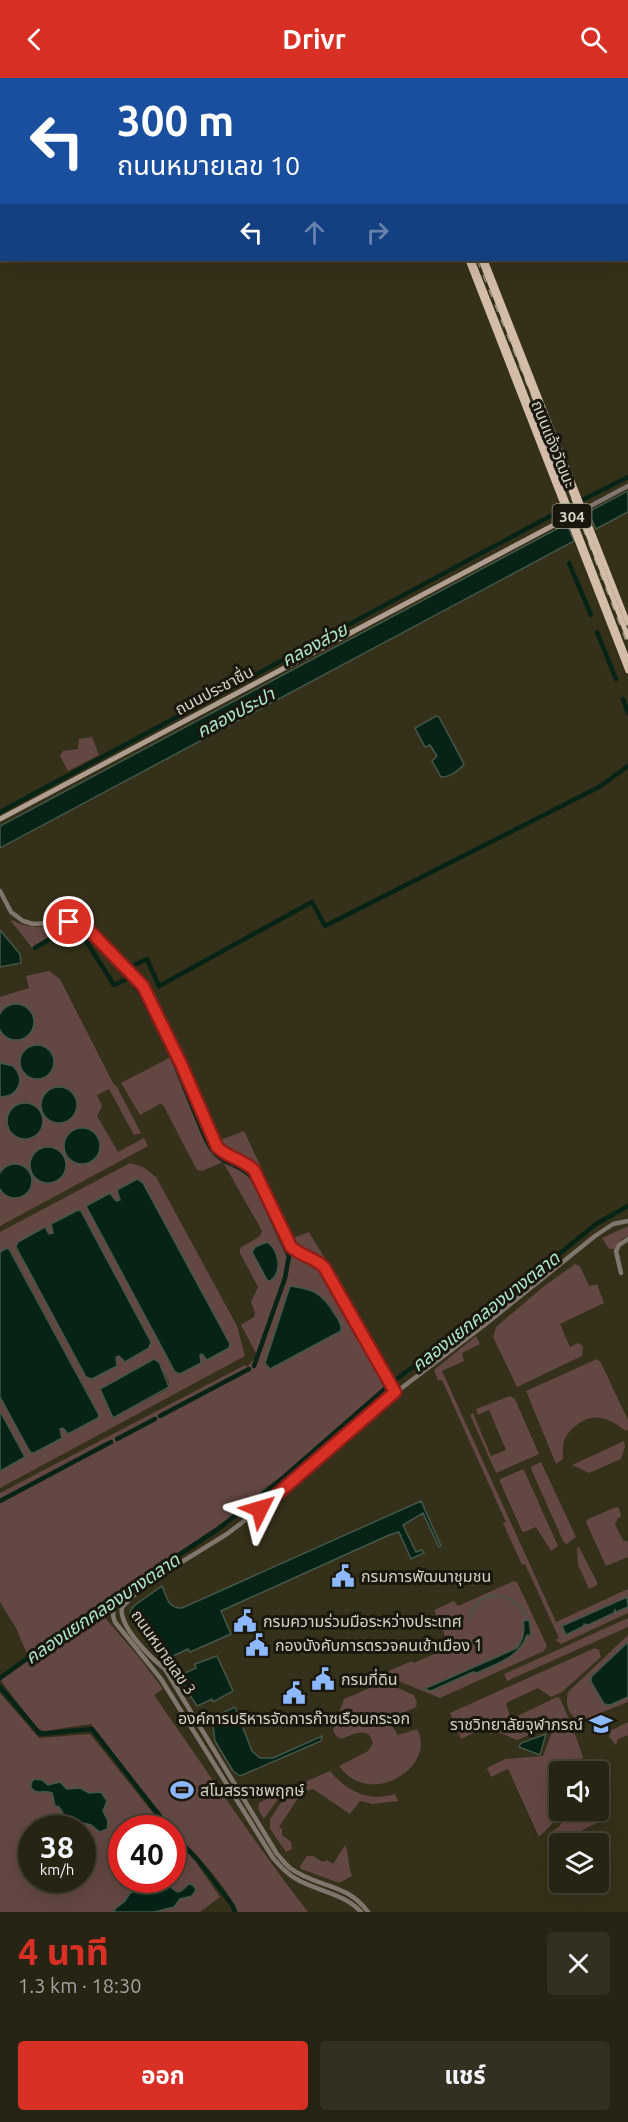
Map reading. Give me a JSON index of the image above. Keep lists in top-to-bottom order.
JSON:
{
  "streets": {
    "main road": ["ถนนแจ้งวัฒนะ", "304", "ถนนประชาชื่น"],
    "street": ["ถนนหมายเลข 3"]
  },
  "crossings": [
    ["ถนนแจ้งวัฒนะ", "ถนนประชาชื่น"]
  ],
  "water": ["คลองส่วย", "คลองประปา", "คลองแยกคลองบางตลาด"],
  "places": {
    "public building": [
      "กรมการพัฒนาชุมชน",
      "กรมความร่วมมือระหว่างประเทศ",
      "กองบังคับการตรวจคนเข้าเมือง 1",
      "กรมที่ดิน",
      "องค์การบริหารจัดการก๊าซเรือนกระจก"
    ],
    "school or university": ["ราชวิทยาลัยจุฬาภรณ์"],
    "sports": ["สโมสรราชพฤกษ์"]
  },
  "page": {
    "header": "Drivr",
    "turn": ["300 m", "ถนนหมายเลข 10"],
    "speed": "38 km/h",
    "limit": "40",
    "heading": ["4 นาที", "1.3 km · 18:30"],
    "buttons": ["ออก", "แชร์"]
  }
}
